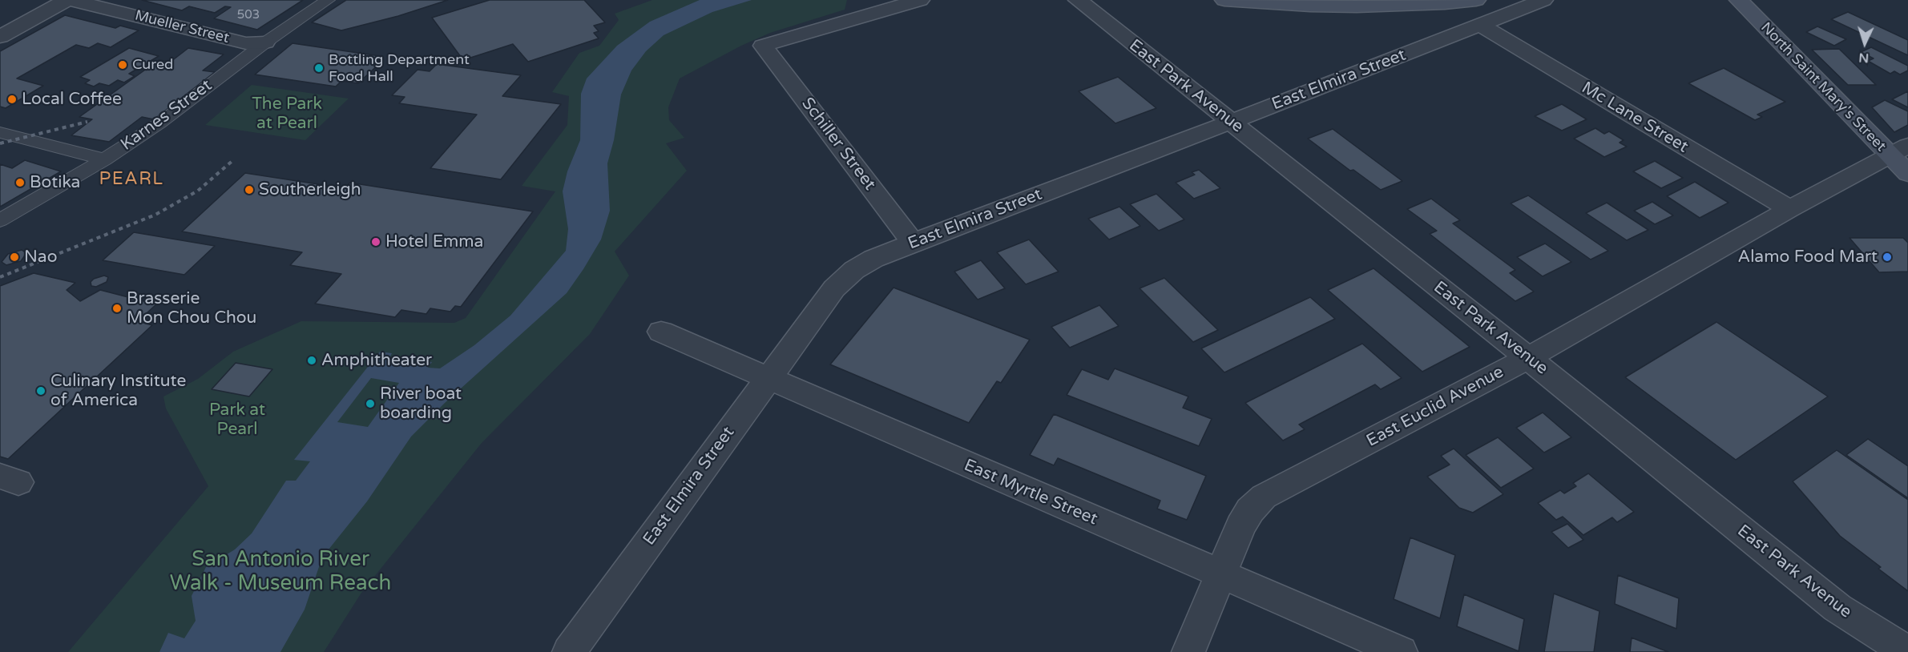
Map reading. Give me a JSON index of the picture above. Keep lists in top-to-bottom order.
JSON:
{
  "streets": {
    "main road": ["North Saint Mary's Street"],
    "street": [
      "Mueller Street",
      "East Elmira Street",
      "East Park Avenue",
      "Karnes Street",
      "Mc Lane Street",
      "Schiller Street",
      "East Euclid Avenue",
      "East Myrtle Street"
    ]
  },
  "crossings": [
    ["Mueller Street", "Karnes Street"],
    ["East Elmira Street", "East Park Avenue"],
    ["East Elmira Street", "Mc Lane Street"],
    ["East Elmira Street", "Schiller Street"],
    ["East Elmira Street", "East Myrtle Street"],
    ["East Park Avenue", "East Euclid Avenue"],
    ["North Saint Mary's Street", "East Euclid Avenue"],
    ["Mc Lane Street", "East Euclid Avenue"],
    ["East Euclid Avenue", "East Myrtle Street"]
  ],
  "districts": ["PEARL"],
  "parks": ["The Park at Pearl", "Park at Pearl", "San Antonio River Walk - Museum Reach"],
  "places": [
    "Cured",
    "Bottling Department Food Hall",
    "Local Coffee",
    "Botika",
    "Southerleigh",
    "Hotel Emma",
    "Nao",
    "Alamo Food Mart",
    "Brasserie Mon Chou Chou",
    "Amphitheater",
    "Culinary Institute of America",
    "River boat boarding"
  ],
  "house_numbers": ["503"],
  "north": "bottom"
}
